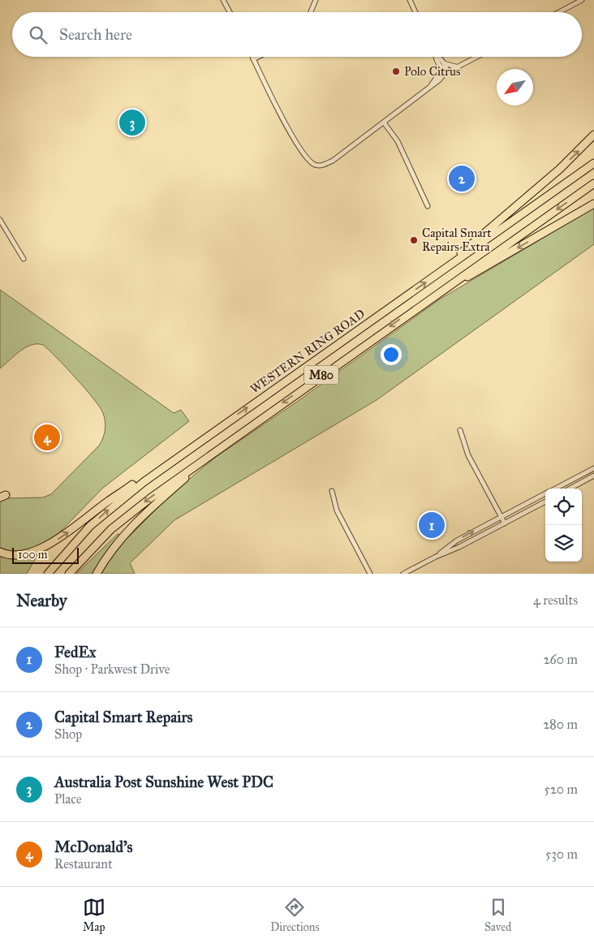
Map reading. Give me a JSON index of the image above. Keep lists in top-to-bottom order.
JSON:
{
  "streets": {
    "highway": ["WESTERN RING ROAD", "M80"]
  },
  "places": ["Polo Citrus", "Capital Smart Repairs Extra"],
  "scale_bar": "100 m",
  "north": "bottom left",
  "page": {
    "search": "Search here",
    "pins": [
      "3",
      "2",
      "4",
      "1"
    ],
    "scale": "100 m",
    "heading": ["Nearby", "4 results"],
    "list": [
      {
        "mark": "1",
        "name": "FedEx",
        "note": "Shop · Parkwest Drive",
        "value": "260 m"
      },
      {
        "mark": "2",
        "name": "Capital Smart Repairs",
        "note": "Shop",
        "value": "280 m"
      },
      {
        "mark": "3",
        "name": "Australia Post Sunshine West PDC",
        "note": "Place",
        "value": "520 m"
      },
      {
        "mark": "4",
        "name": "McDonald's",
        "note": "Restaurant",
        "value": "530 m"
      }
    ],
    "nav": ["Map", "Directions", "Saved"]
  }
}
